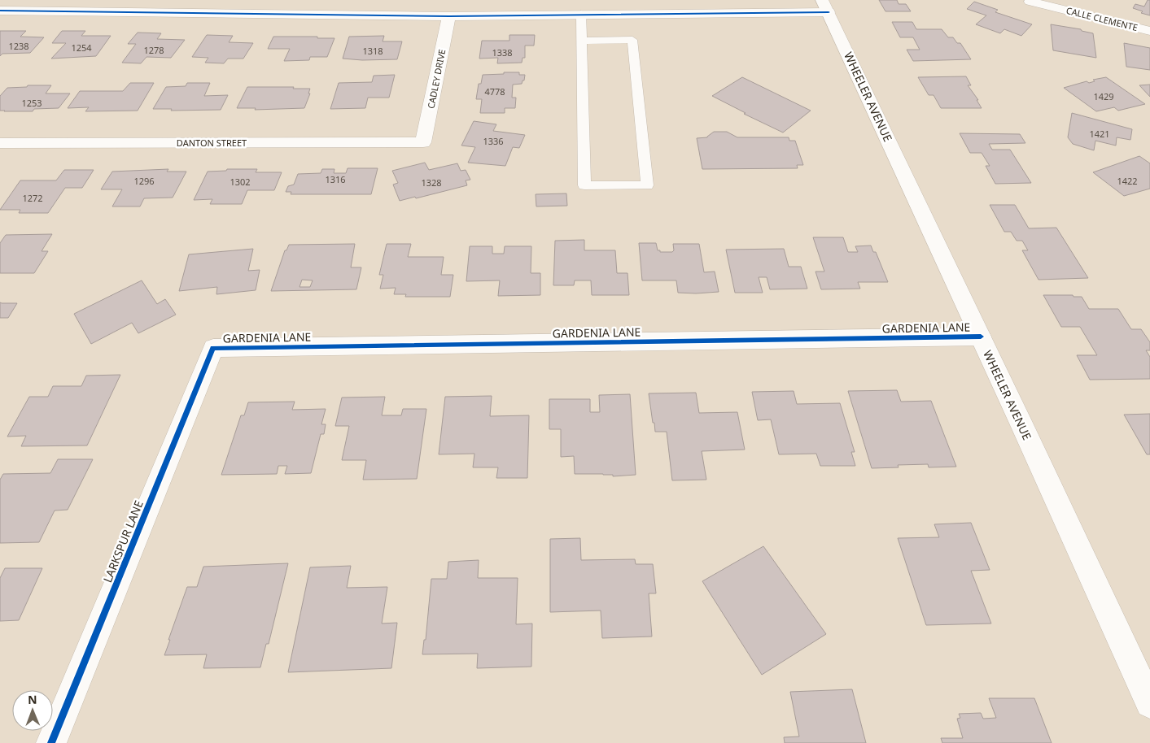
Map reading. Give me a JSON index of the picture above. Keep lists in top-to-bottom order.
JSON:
{
  "streets": {
    "street": [
      "CALLE CLEMENTE",
      "CADLEY DRIVE",
      "WHEELER AVENUE",
      "DANTON STREET",
      "GARDENIA LANE",
      "LARKSPUR LANE"
    ]
  },
  "crossings": [
    ["CADLEY DRIVE", "DANTON STREET"],
    ["WHEELER AVENUE", "GARDENIA LANE"],
    ["GARDENIA LANE", "LARKSPUR LANE"]
  ],
  "house_numbers": [
    "1238",
    "1254",
    "1278",
    "1318",
    "1338",
    "4778",
    "1429",
    "1253",
    "1421",
    "1336",
    "1316",
    "1296",
    "1422",
    "1302",
    "1328",
    "1272"
  ],
  "north": "top"
}
